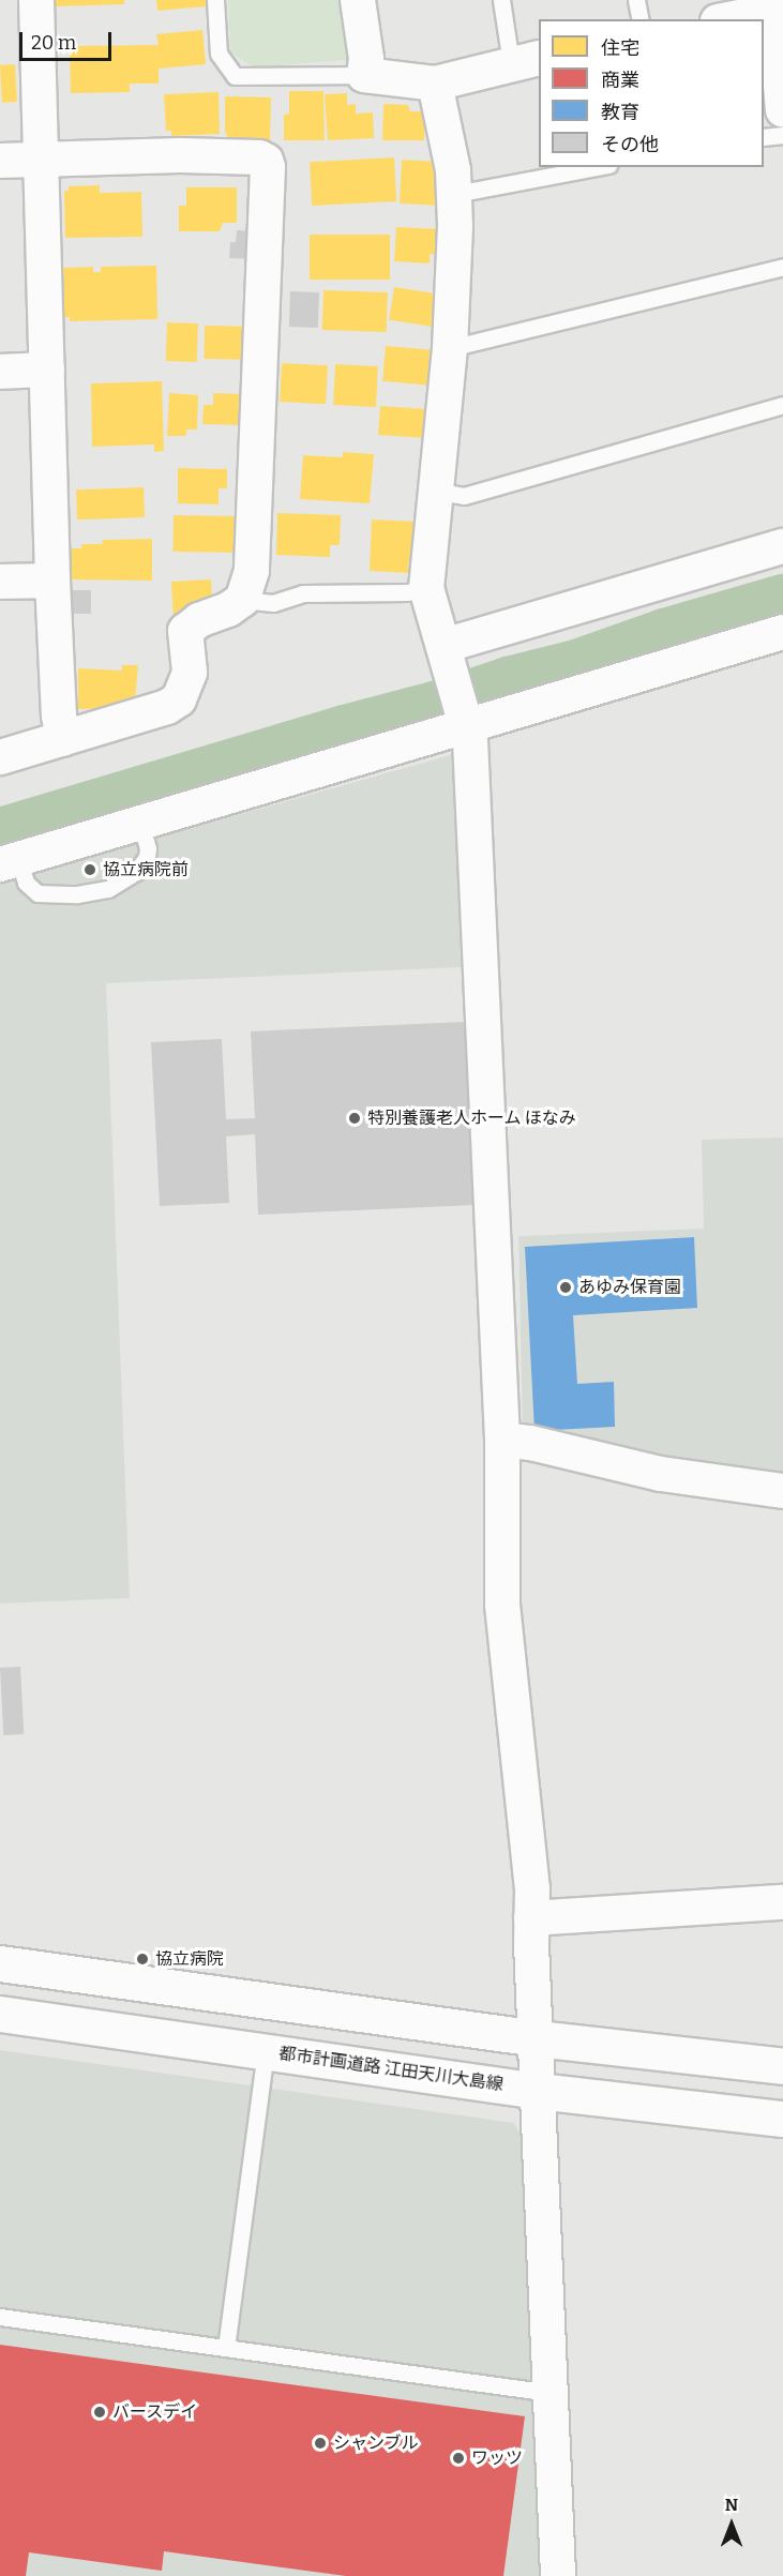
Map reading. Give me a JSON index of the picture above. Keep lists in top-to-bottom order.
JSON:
{
  "streets": {
    "street": ["都市計画道路 江田天川大島線"]
  },
  "places": [
    "協立病院前",
    "特別養護老人ホーム ほなみ",
    "あゆみ保育園",
    "協立病院",
    "バースデイ",
    "シャンブル",
    "ワッツ"
  ],
  "legend": [
    "住宅",
    "商業",
    "教育",
    "その他"
  ],
  "scale_bar": "20 m",
  "north": "top"
}
